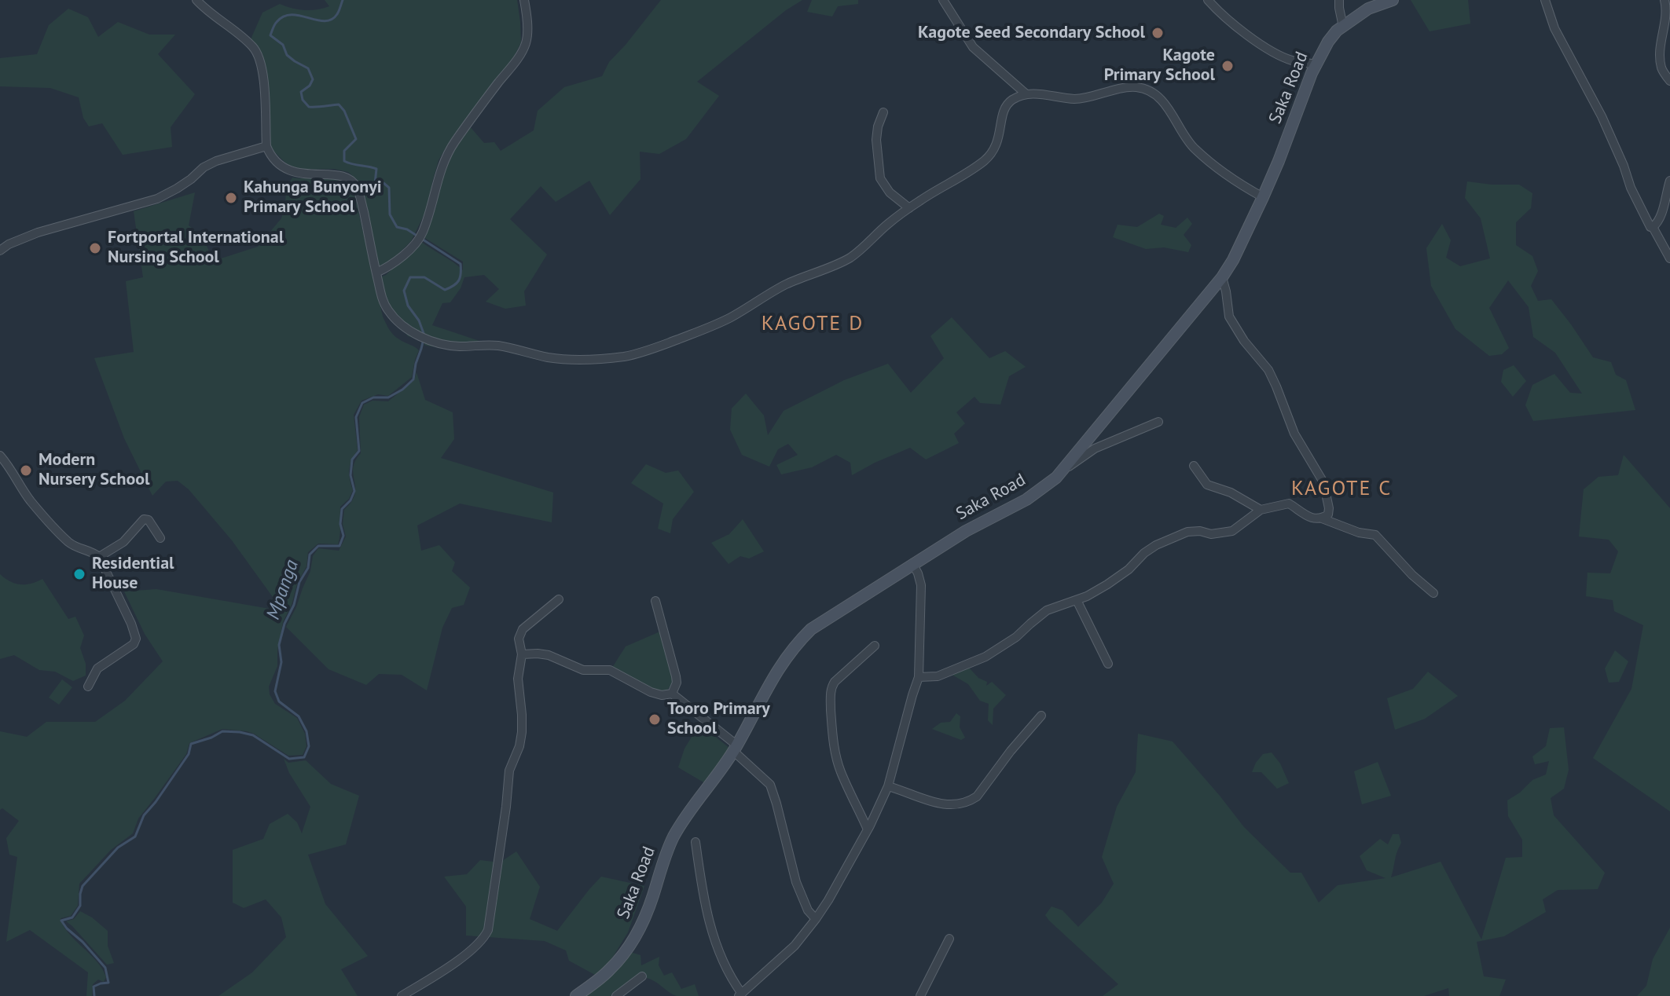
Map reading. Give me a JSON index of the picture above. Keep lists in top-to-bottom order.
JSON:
{
  "streets": {
    "main road": ["Saka Road"]
  },
  "districts": ["KAGOTE D", "KAGOTE C"],
  "water": ["Mpanga"],
  "places": [
    "Kagote Seed Secondary School",
    "Kagote Primary School",
    "Kahunga Bunyonyi Primary School",
    "Fortportal International Nursing School",
    "Modern Nursery School",
    "Residential House",
    "Tooro Primary School"
  ]
}
